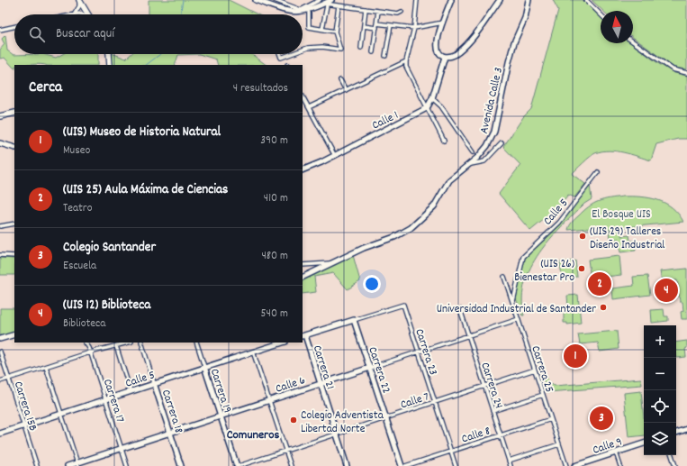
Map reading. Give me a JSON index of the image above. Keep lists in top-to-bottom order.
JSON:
{
  "streets": {
    "street": [
      "Avenida Calle 3",
      "Calle 1",
      "Calle 5",
      "Carrera 23",
      "Carrera 21",
      "Carrera 25",
      "Carrera 22",
      "Calle 6",
      "Carrera 24",
      "Carrera 19",
      "Calle 7",
      "Carrera 17",
      "Carrera 15B",
      "Carrera 18",
      "Calle 8",
      "Calle 9"
    ]
  },
  "crossings": [
    ["Calle 5", "Carrera 25"],
    ["Calle 5", "Carrera 19"],
    ["Calle 5", "Carrera 17"],
    ["Calle 5", "Carrera 15B"],
    ["Calle 5", "Carrera 18"],
    ["Carrera 23", "Carrera 22"],
    ["Carrera 23", "Calle 6"],
    ["Carrera 23", "Calle 7"],
    ["Carrera 23", "Calle 8"],
    ["Carrera 21", "Calle 6"],
    ["Carrera 21", "Calle 7"],
    ["Carrera 25", "Calle 6"],
    ["Carrera 25", "Calle 7"],
    ["Carrera 25", "Calle 8"],
    ["Carrera 22", "Calle 6"],
    ["Carrera 22", "Calle 7"],
    ["Calle 6", "Carrera 24"],
    ["Calle 6", "Carrera 19"],
    ["Calle 6", "Carrera 17"],
    ["Calle 6", "Carrera 18"],
    ["Carrera 24", "Calle 7"],
    ["Carrera 24", "Calle 8"],
    ["Carrera 19", "Calle 7"]
  ],
  "districts": ["Comuneros"],
  "parks": ["El Bosque UIS"],
  "places": [
    "(UIS 29) Talleres Diseño Industrial",
    "(UIS 26) Bienestar Pro",
    "Universidad Industrial de Santander",
    "Colegio Adventista Libertad Norte"
  ],
  "north": "top",
  "page": {
    "search": "Buscar aquí",
    "heading": ["Cerca", "4 resultados"],
    "list": [
      {
        "mark": "1",
        "name": "(UIS) Museo de Historia Natural",
        "note": "Museo",
        "value": "390 m"
      },
      {
        "mark": "2",
        "name": "(UIS 25) Aula Máxima de Ciencias",
        "note": "Teatro",
        "value": "410 m"
      },
      {
        "mark": "3",
        "name": "Colegio Santander",
        "note": "Escuela",
        "value": "480 m"
      },
      {
        "mark": "4",
        "name": "(UIS 12) Biblioteca",
        "note": "Biblioteca",
        "value": "540 m"
      }
    ],
    "pins": [
      "2",
      "4",
      "1",
      "3"
    ],
    "map_buttons": ["+", "−"]
  }
}
